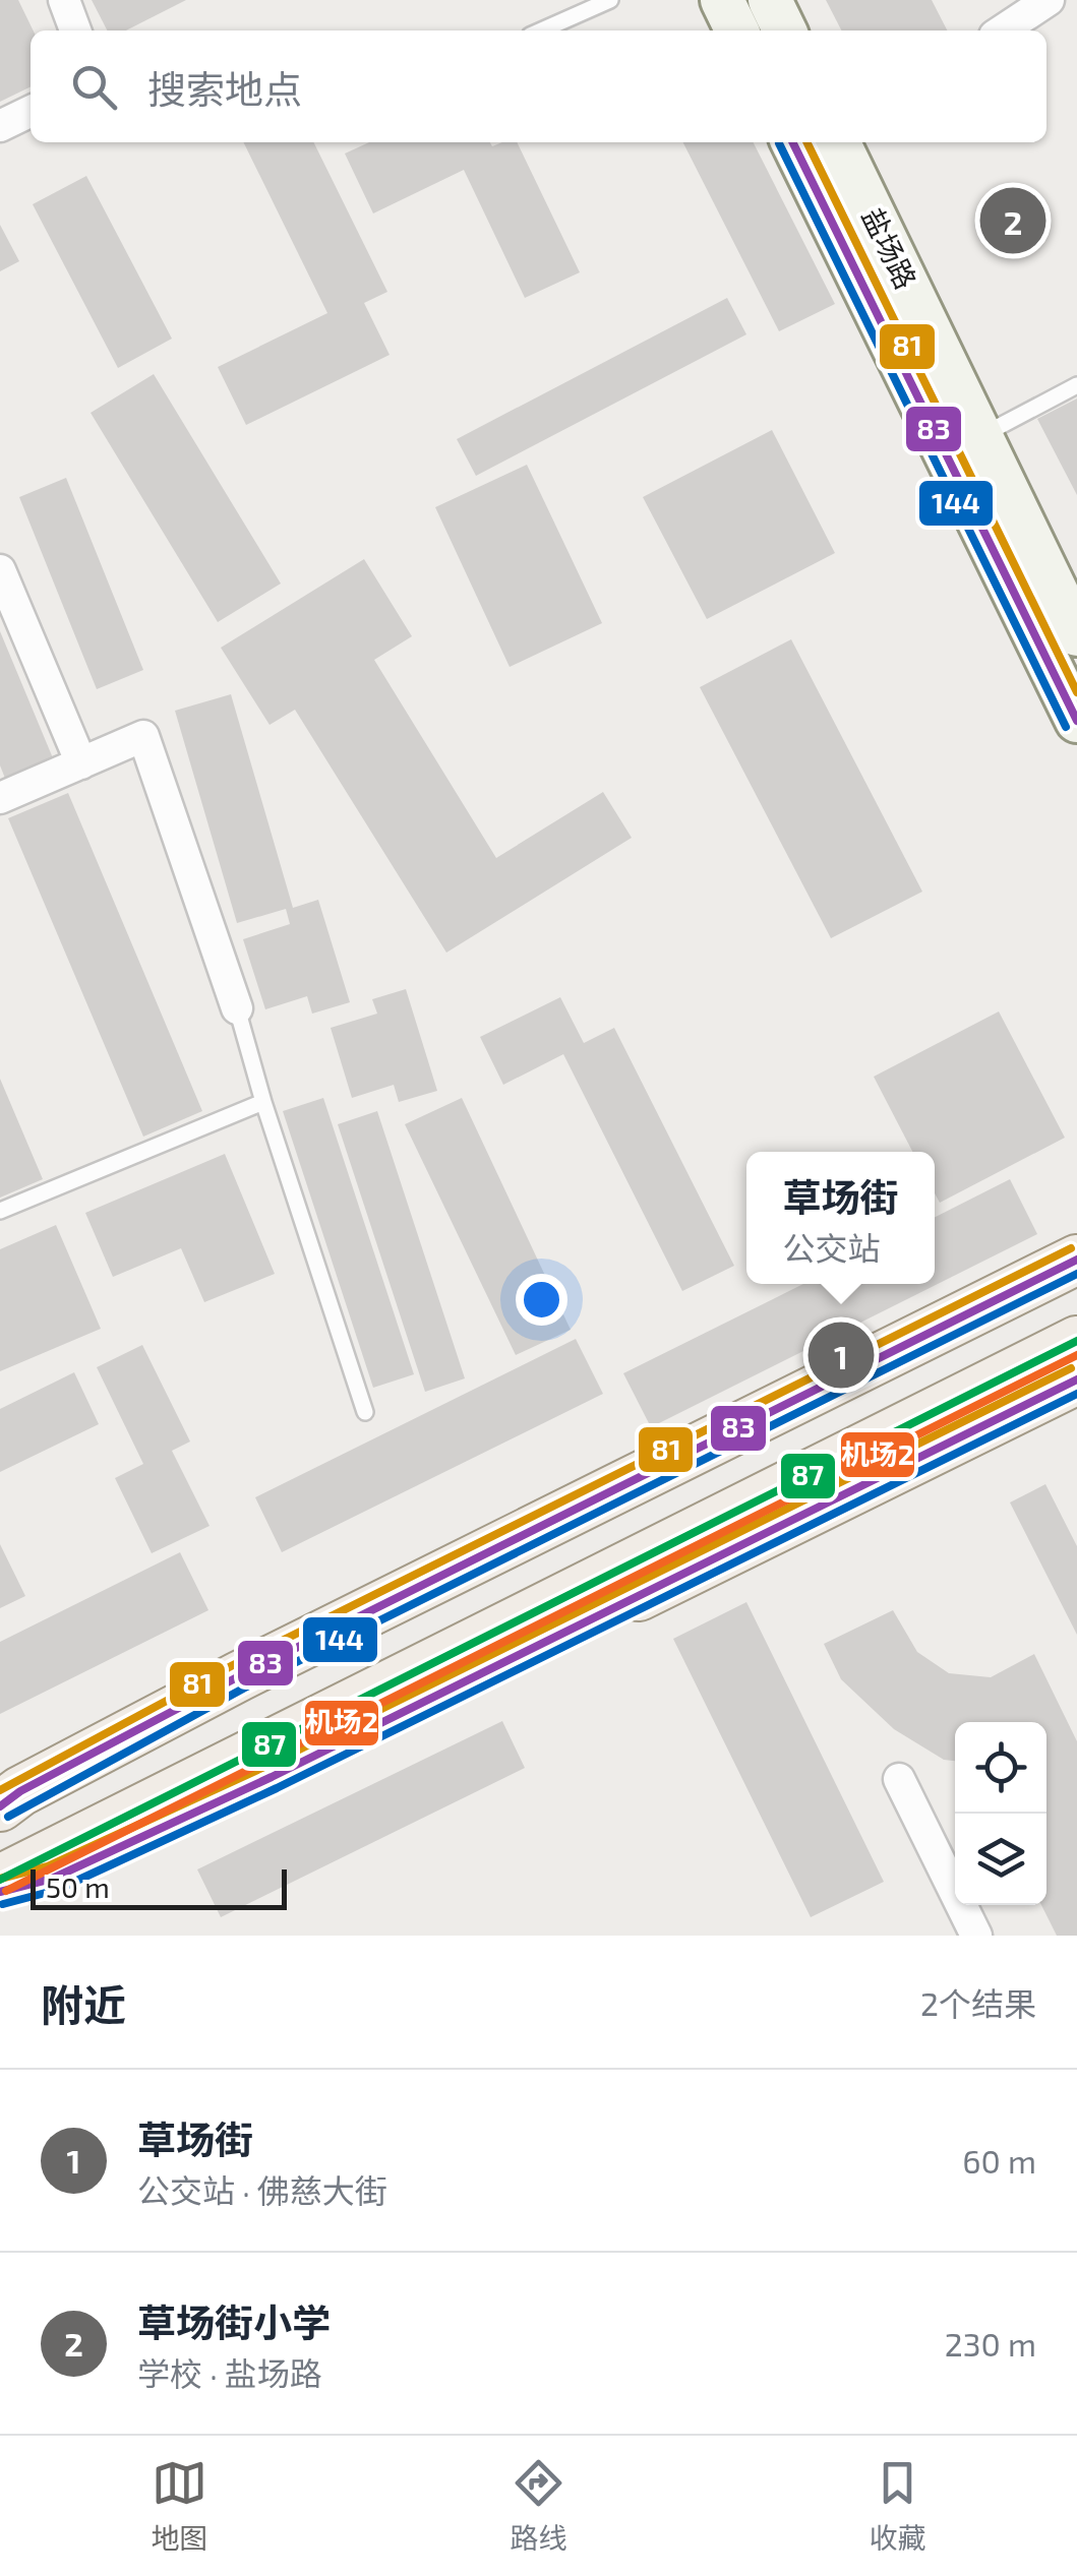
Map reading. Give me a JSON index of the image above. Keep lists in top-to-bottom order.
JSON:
{
  "streets": {
    "main road": ["盐场路"]
  },
  "lines": [
    "transit line 83",
    "transit line 81",
    "transit line 144",
    "transit line 87",
    "transit line 机场2"
  ],
  "scale_bar": "50 m",
  "page": {
    "search": "搜索地点",
    "pins": ["2", "1"],
    "popup": ["草场街", "公交站"],
    "scale": "50 m",
    "heading": ["附近", "2个结果"],
    "list": [
      {
        "mark": "1",
        "name": "草场街",
        "note": "公交站 · 佛慈大街",
        "value": "60 m"
      },
      {
        "mark": "2",
        "name": "草场街小学",
        "note": "学校 · 盐场路",
        "value": "230 m"
      }
    ],
    "nav": ["地图", "路线", "收藏"]
  }
}
